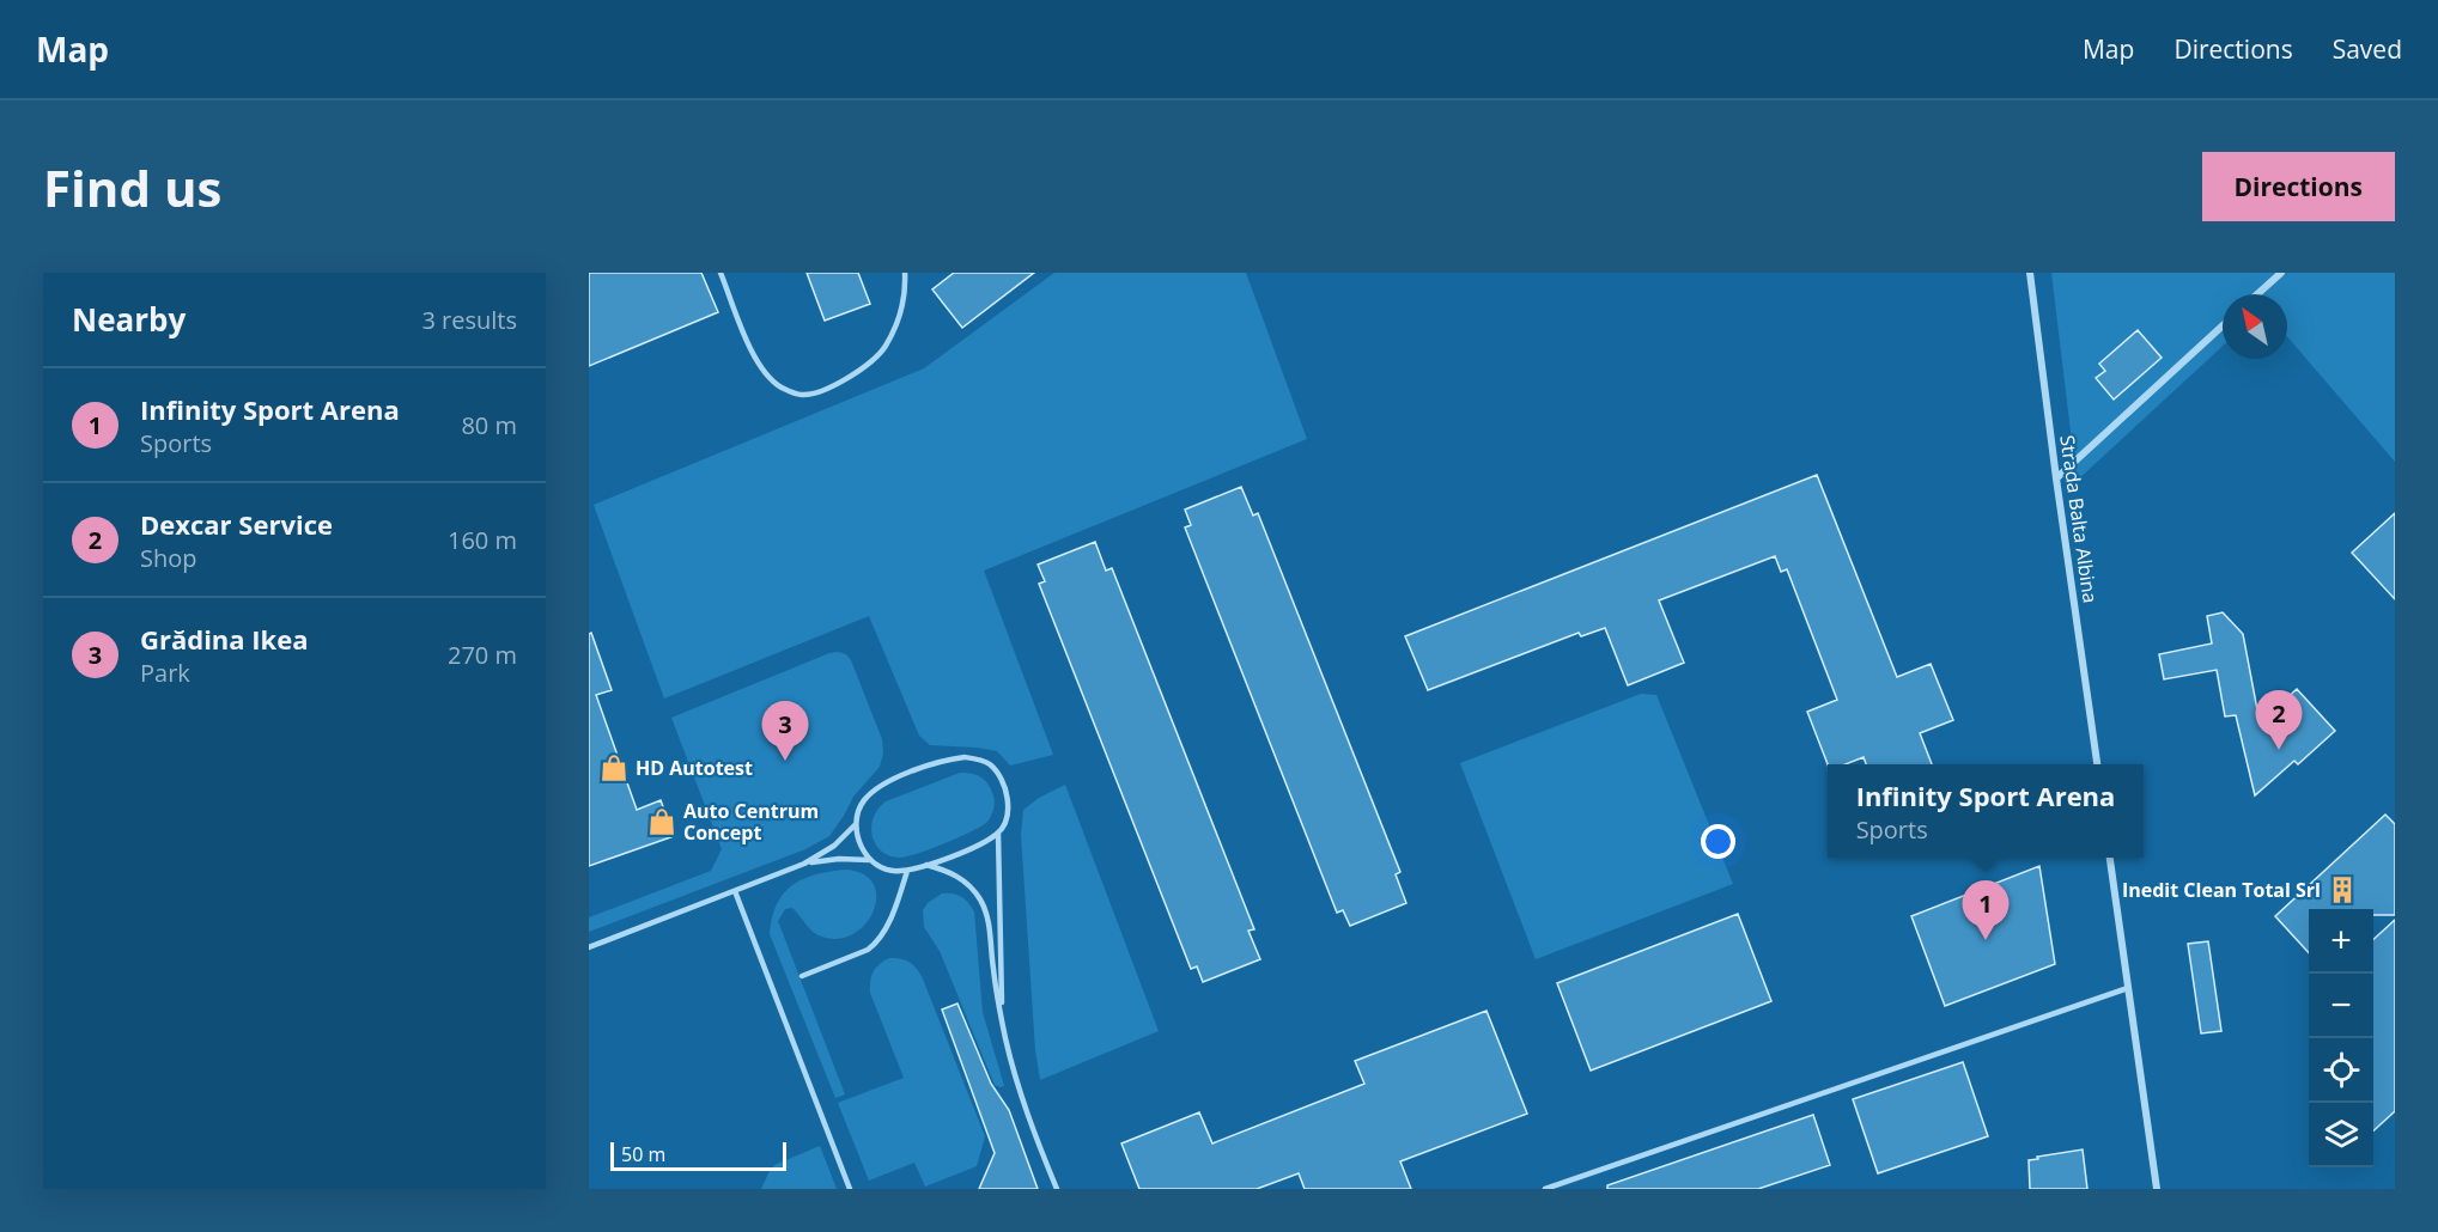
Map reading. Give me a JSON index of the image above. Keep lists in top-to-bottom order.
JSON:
{
  "streets": {
    "street": ["Strada Balta Albina"]
  },
  "places": {
    "shop": ["HD Autotest", "Auto Centrum Concept"],
    "building": ["Inedit Clean Total Srl"]
  },
  "scale_bar": "50 m",
  "north": "top left",
  "page": {
    "header": "Map",
    "nav": ["Map", "Directions", "Saved"],
    "buttons": "Directions",
    "title": "Find us",
    "heading": ["Nearby", "3 results"],
    "list": [
      {
        "mark": "1",
        "name": "Infinity Sport Arena",
        "note": "Sports",
        "value": "80 m"
      },
      {
        "mark": "2",
        "name": "Dexcar Service",
        "note": "Shop",
        "value": "160 m"
      },
      {
        "mark": "3",
        "name": "Grădina Ikea",
        "note": "Park",
        "value": "270 m"
      }
    ],
    "pins": ["2", "3", "1"],
    "popup": ["Infinity Sport Arena", "Sports"],
    "map_buttons": ["+", "−"],
    "scale": "50 m"
  }
}
